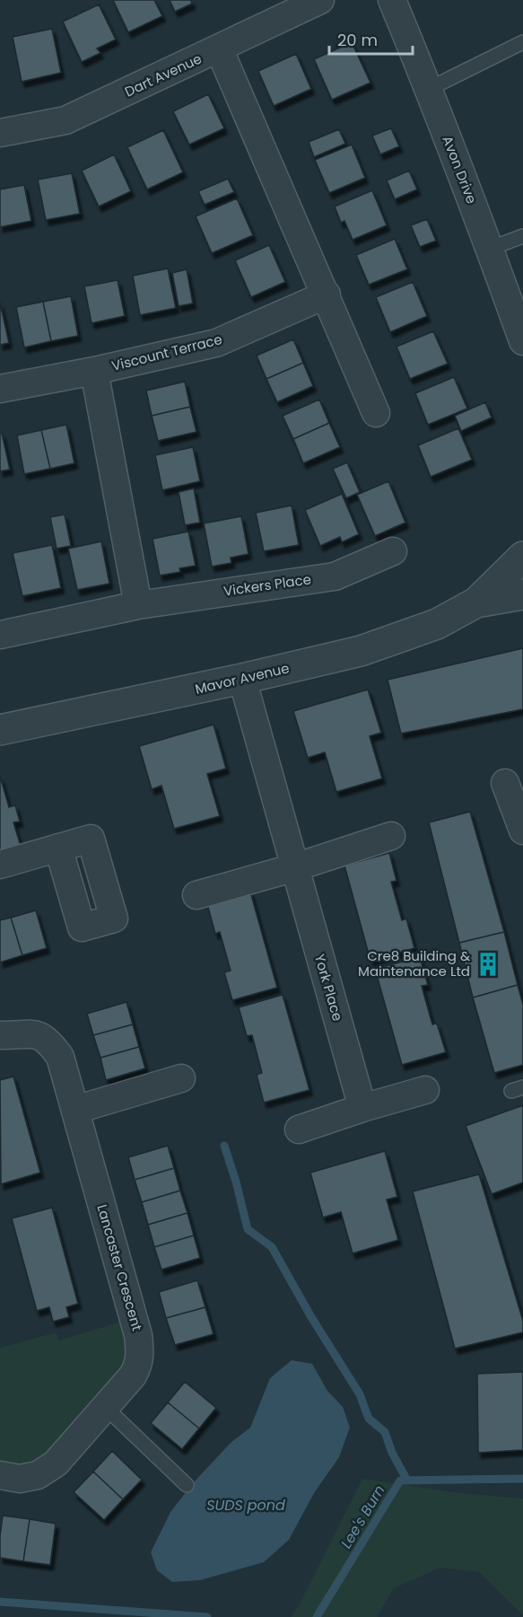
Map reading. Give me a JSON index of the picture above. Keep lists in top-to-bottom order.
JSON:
{
  "streets": {
    "street": [
      "Dart Avenue",
      "Avon Drive",
      "Viscount Terrace",
      "Vickers Place",
      "Mavor Avenue",
      "York Place",
      "Lancaster Crescent"
    ]
  },
  "crossings": [
    ["Mavor Avenue", "York Place"]
  ],
  "water": ["SUDS pond", "Lee's Burn"],
  "places": {
    "building": ["Cre8 Building & Maintenance Ltd"]
  },
  "scale_bar": "20 m"
}
